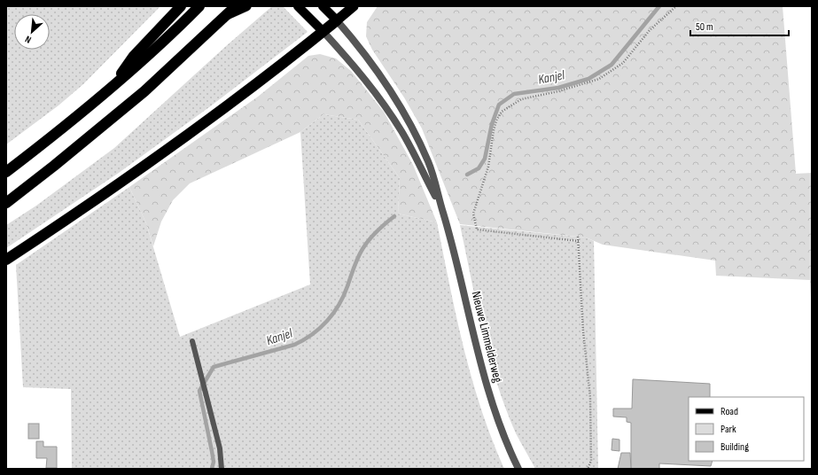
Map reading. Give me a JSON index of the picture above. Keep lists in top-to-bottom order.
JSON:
{
  "streets": {
    "main road": ["Nieuwe Limmelderweg"]
  },
  "water": ["Kanjel"],
  "legend": ["Road", "Park", "Building"],
  "scale_bar": "50 m",
  "north": "bottom left"
}
